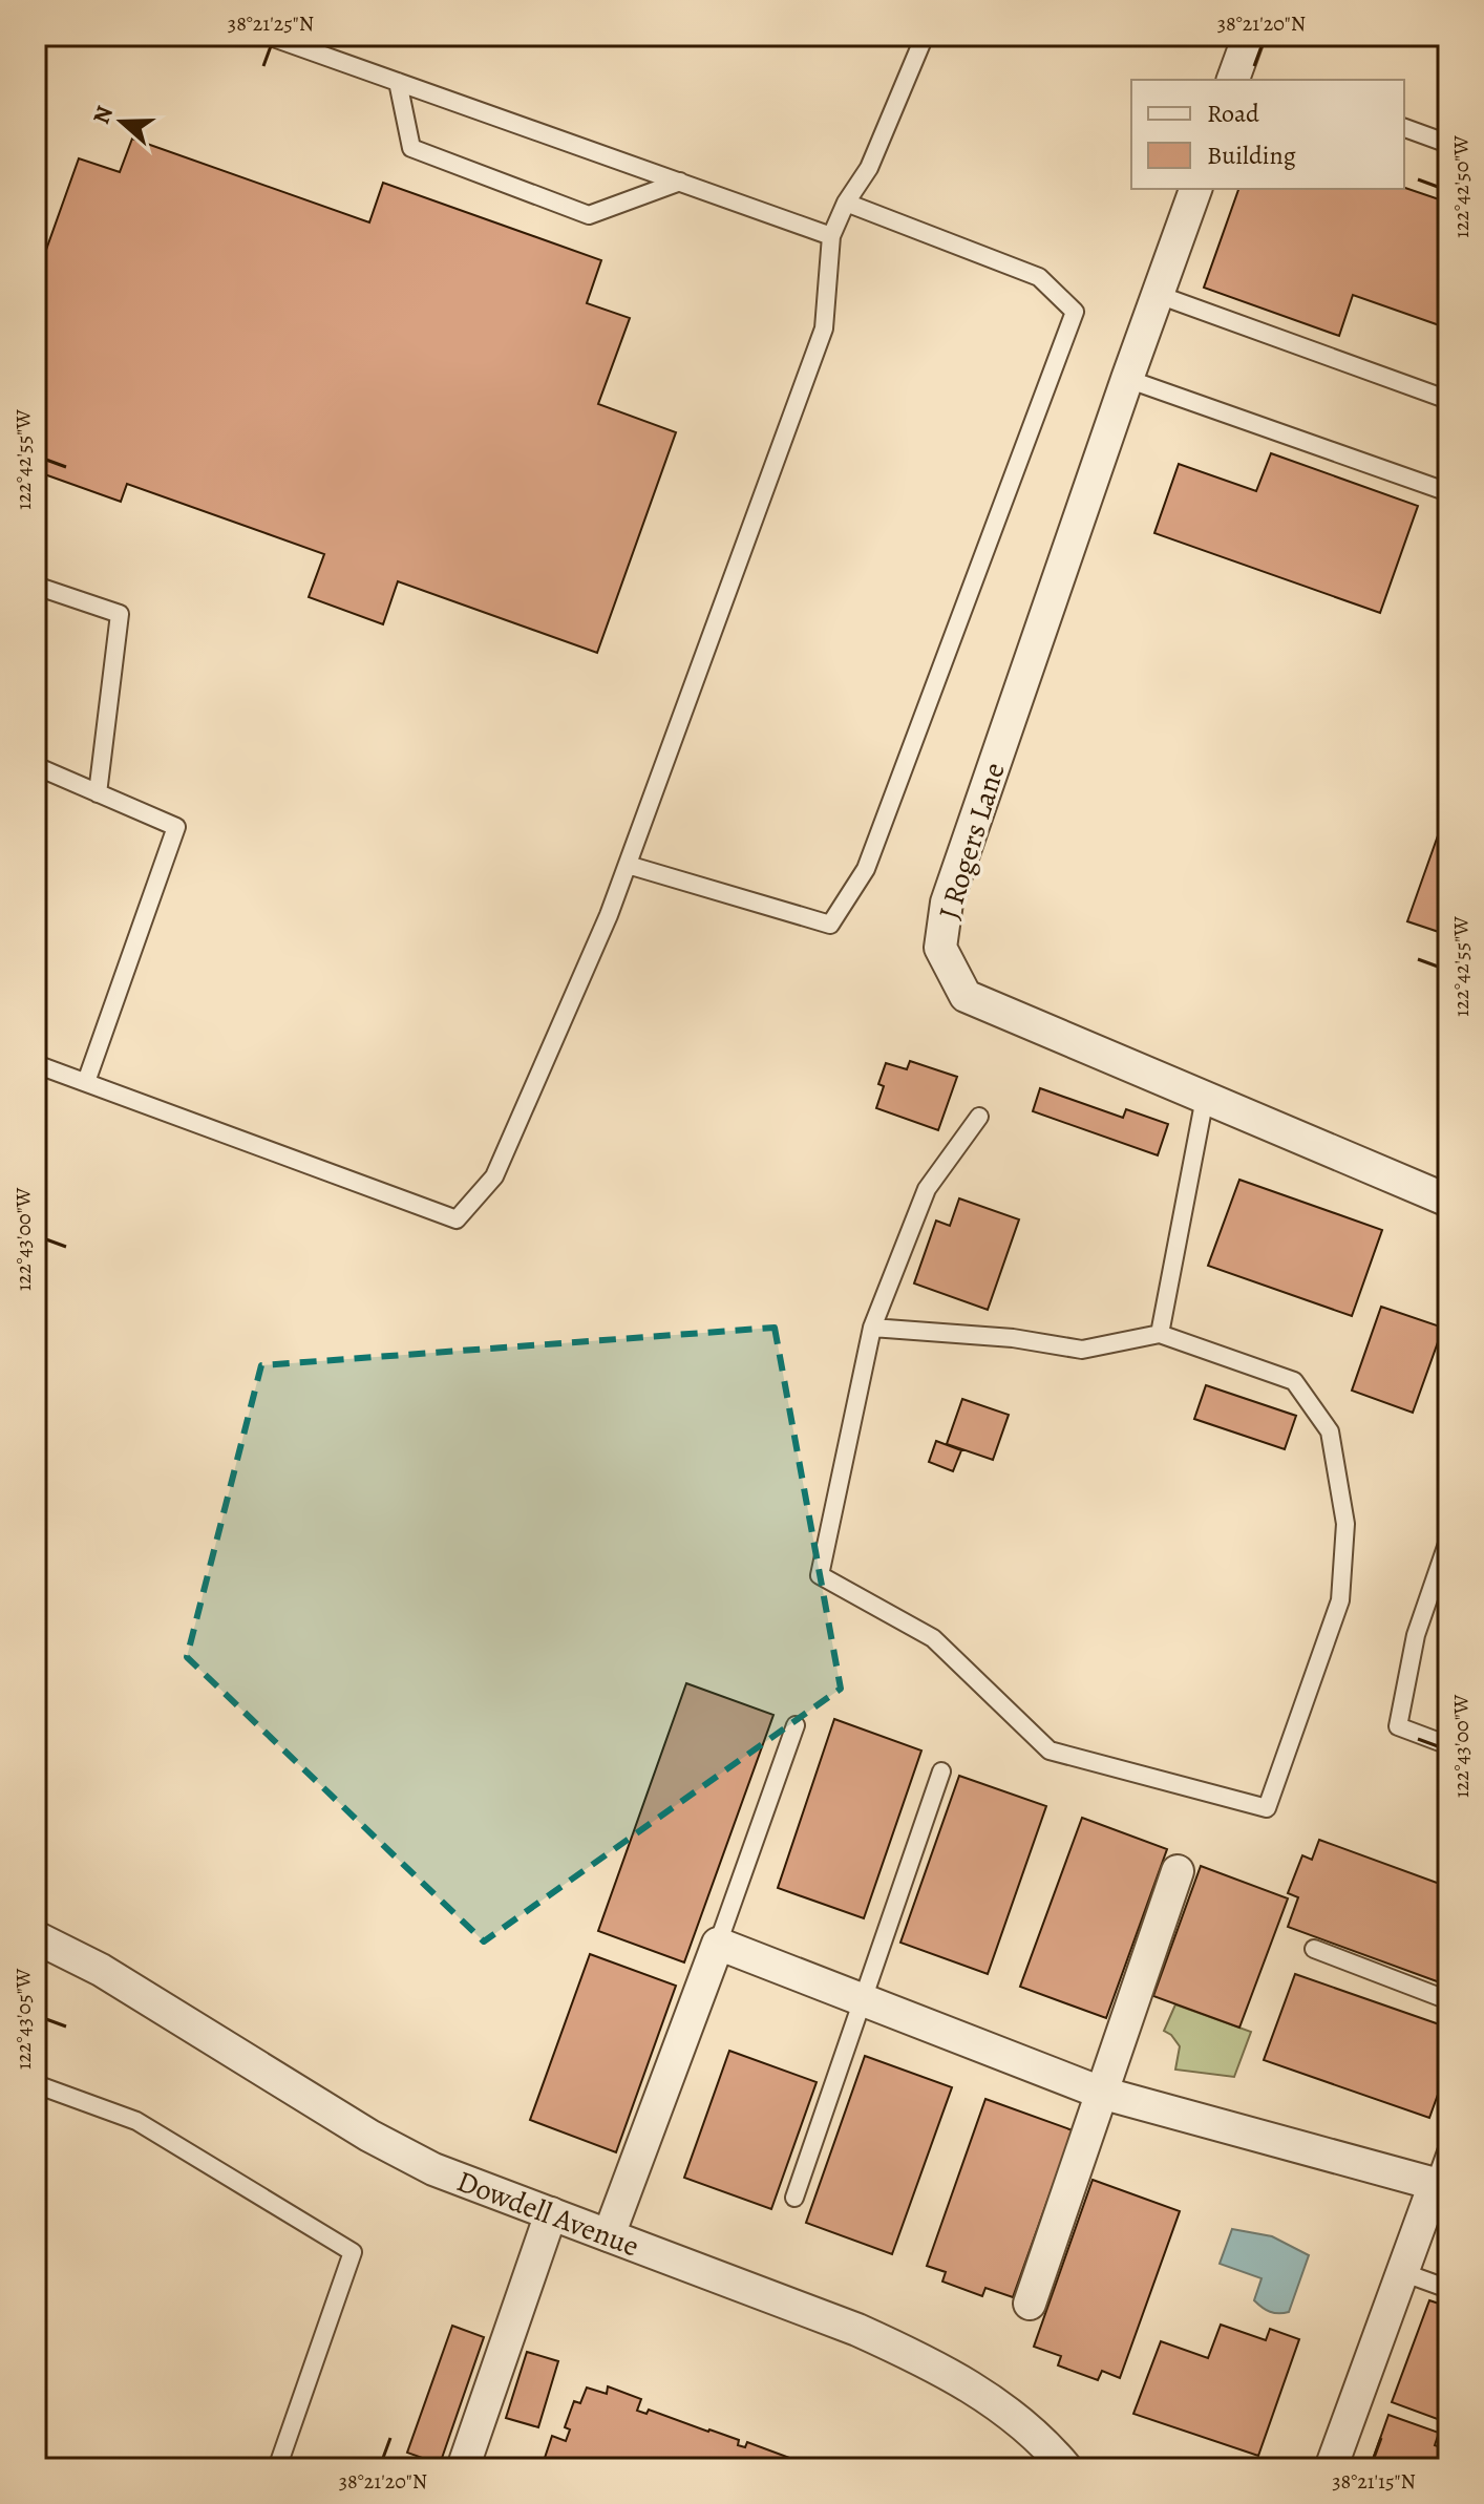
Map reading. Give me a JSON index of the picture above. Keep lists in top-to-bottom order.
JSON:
{
  "streets": {
    "street": ["J Rogers Lane", "Dowdell Avenue"]
  },
  "legend": ["Road", "Building"],
  "north": "left",
  "coordinates": [
    "38°21'25\"N",
    "38°21'20\"N",
    "122°42'50\"W",
    "122°42'55\"W",
    "122°43'00\"W",
    "122°43'05\"W",
    "38°21'15\"N"
  ]
}
